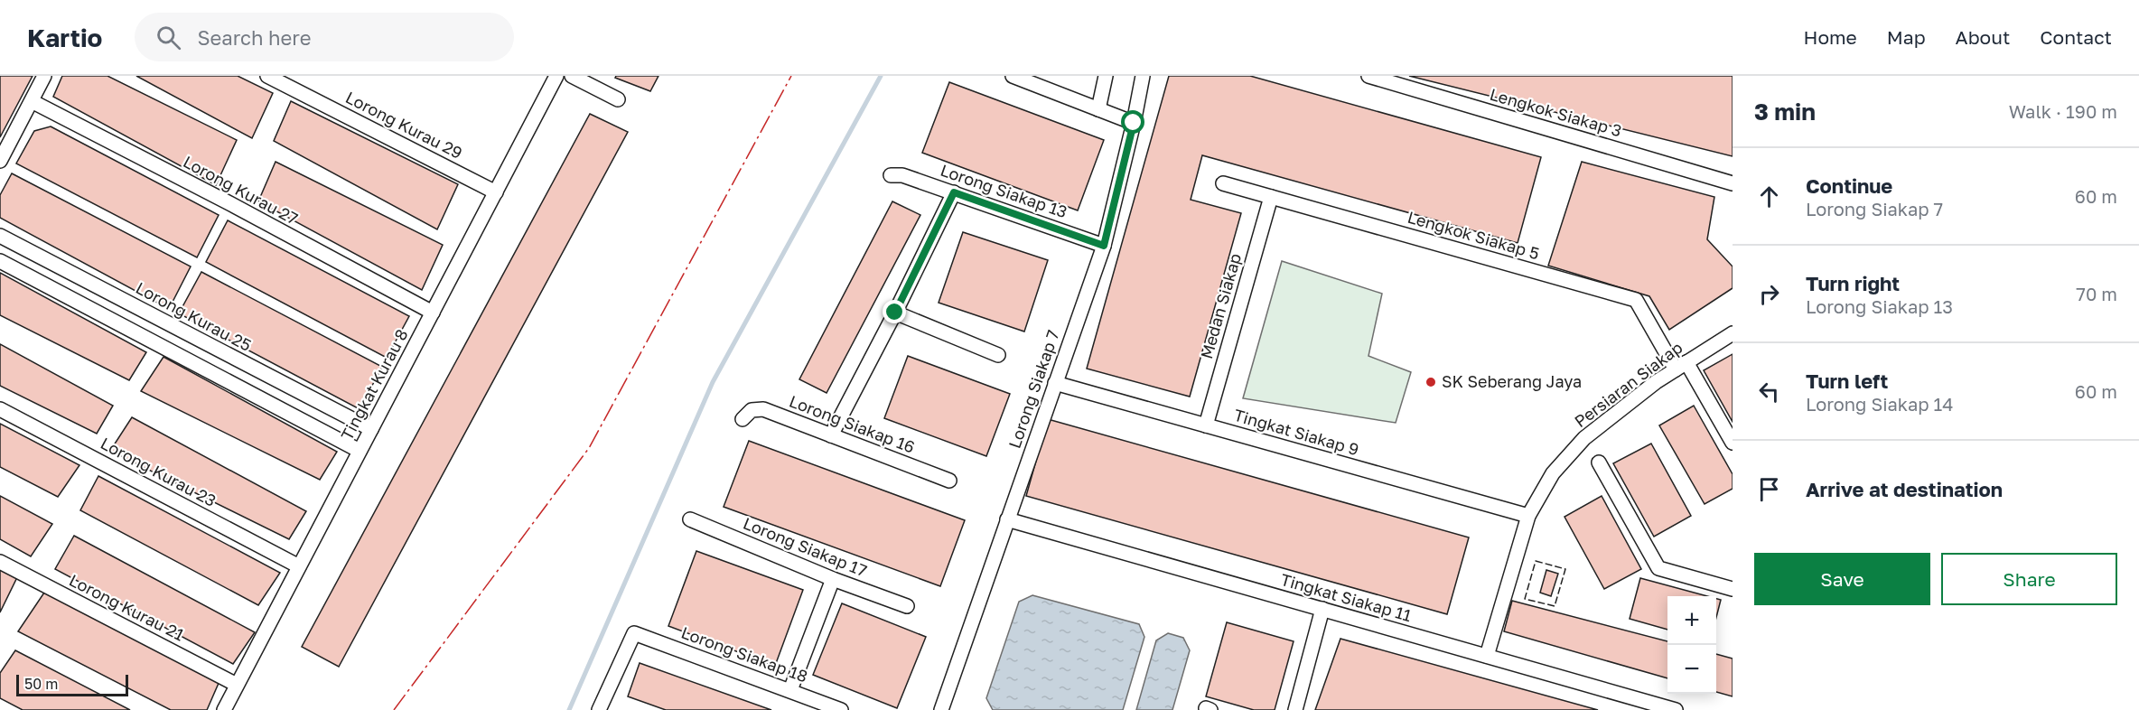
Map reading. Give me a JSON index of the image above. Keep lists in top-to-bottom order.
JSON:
{
  "streets": {
    "street": [
      "Lengkok Siakap 3",
      "Lorong Kurau 29",
      "Lorong Kurau 27",
      "Lorong Siakap 13",
      "Lengkok Siakap 5",
      "Medan Siakap",
      "Lorong Kurau 25",
      "Tingkat Kurau 8",
      "Persiaran Siakap",
      "Lorong Siakap 7",
      "Lorong Siakap 16",
      "Tingkat Siakap 9",
      "Lorong Kurau 23",
      "Lorong Siakap 17",
      "Tingkat Siakap 11",
      "Lorong Kurau 21",
      "Lorong Siakap 18"
    ]
  },
  "crossings": [
    ["Lorong Kurau 29", "Tingkat Kurau 8"],
    ["Lorong Kurau 27", "Tingkat Kurau 8"],
    ["Lorong Siakap 13", "Lorong Siakap 7"],
    ["Lengkok Siakap 5", "Medan Siakap"],
    ["Lengkok Siakap 5", "Persiaran Siakap"],
    ["Medan Siakap", "Tingkat Siakap 9"],
    ["Lorong Kurau 25", "Tingkat Kurau 8"],
    ["Tingkat Kurau 8", "Lorong Kurau 23"],
    ["Tingkat Kurau 8", "Lorong Kurau 21"],
    ["Persiaran Siakap", "Tingkat Siakap 9"],
    ["Persiaran Siakap", "Tingkat Siakap 11"],
    ["Lorong Siakap 7", "Tingkat Siakap 9"],
    ["Lorong Siakap 7", "Tingkat Siakap 11"]
  ],
  "places": ["SK Seberang Jaya"],
  "scale_bar": "50 m",
  "page": {
    "header": "Kartio",
    "search": "Search here",
    "nav": [
      "Home",
      "Map",
      "About",
      "Contact"
    ],
    "heading": ["3 min", "Walk · 190 m"],
    "list": [
      ["Continue", "Lorong Siakap 7", "60 m"],
      ["Turn right", "Lorong Siakap 13", "70 m"],
      ["Turn left", "Lorong Siakap 14", "60 m"],
      "Arrive at destination"
    ],
    "buttons": ["Save", "Share"],
    "map_buttons": ["+", "−"],
    "scale": "50 m"
  }
}
